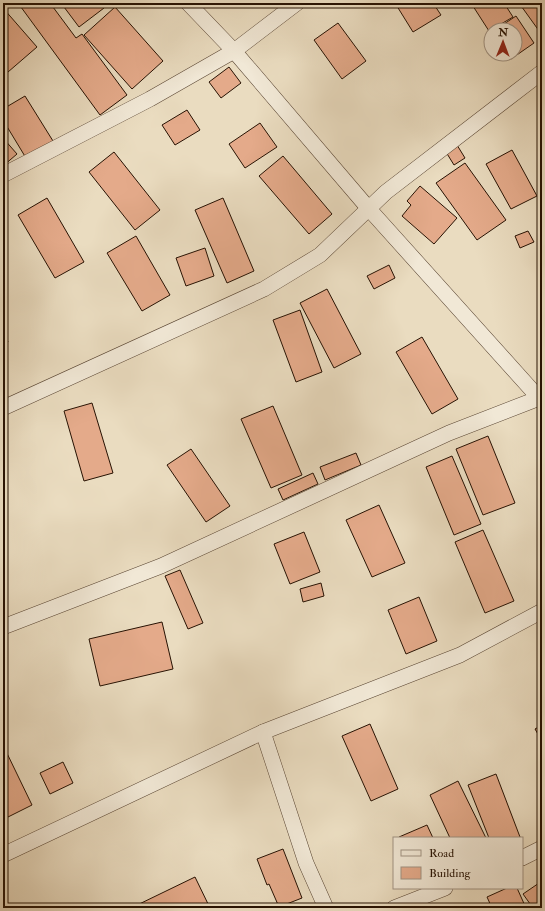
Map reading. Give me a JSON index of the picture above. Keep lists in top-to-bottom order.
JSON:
{
  "legend": ["Road", "Building"],
  "north": "top"
}
